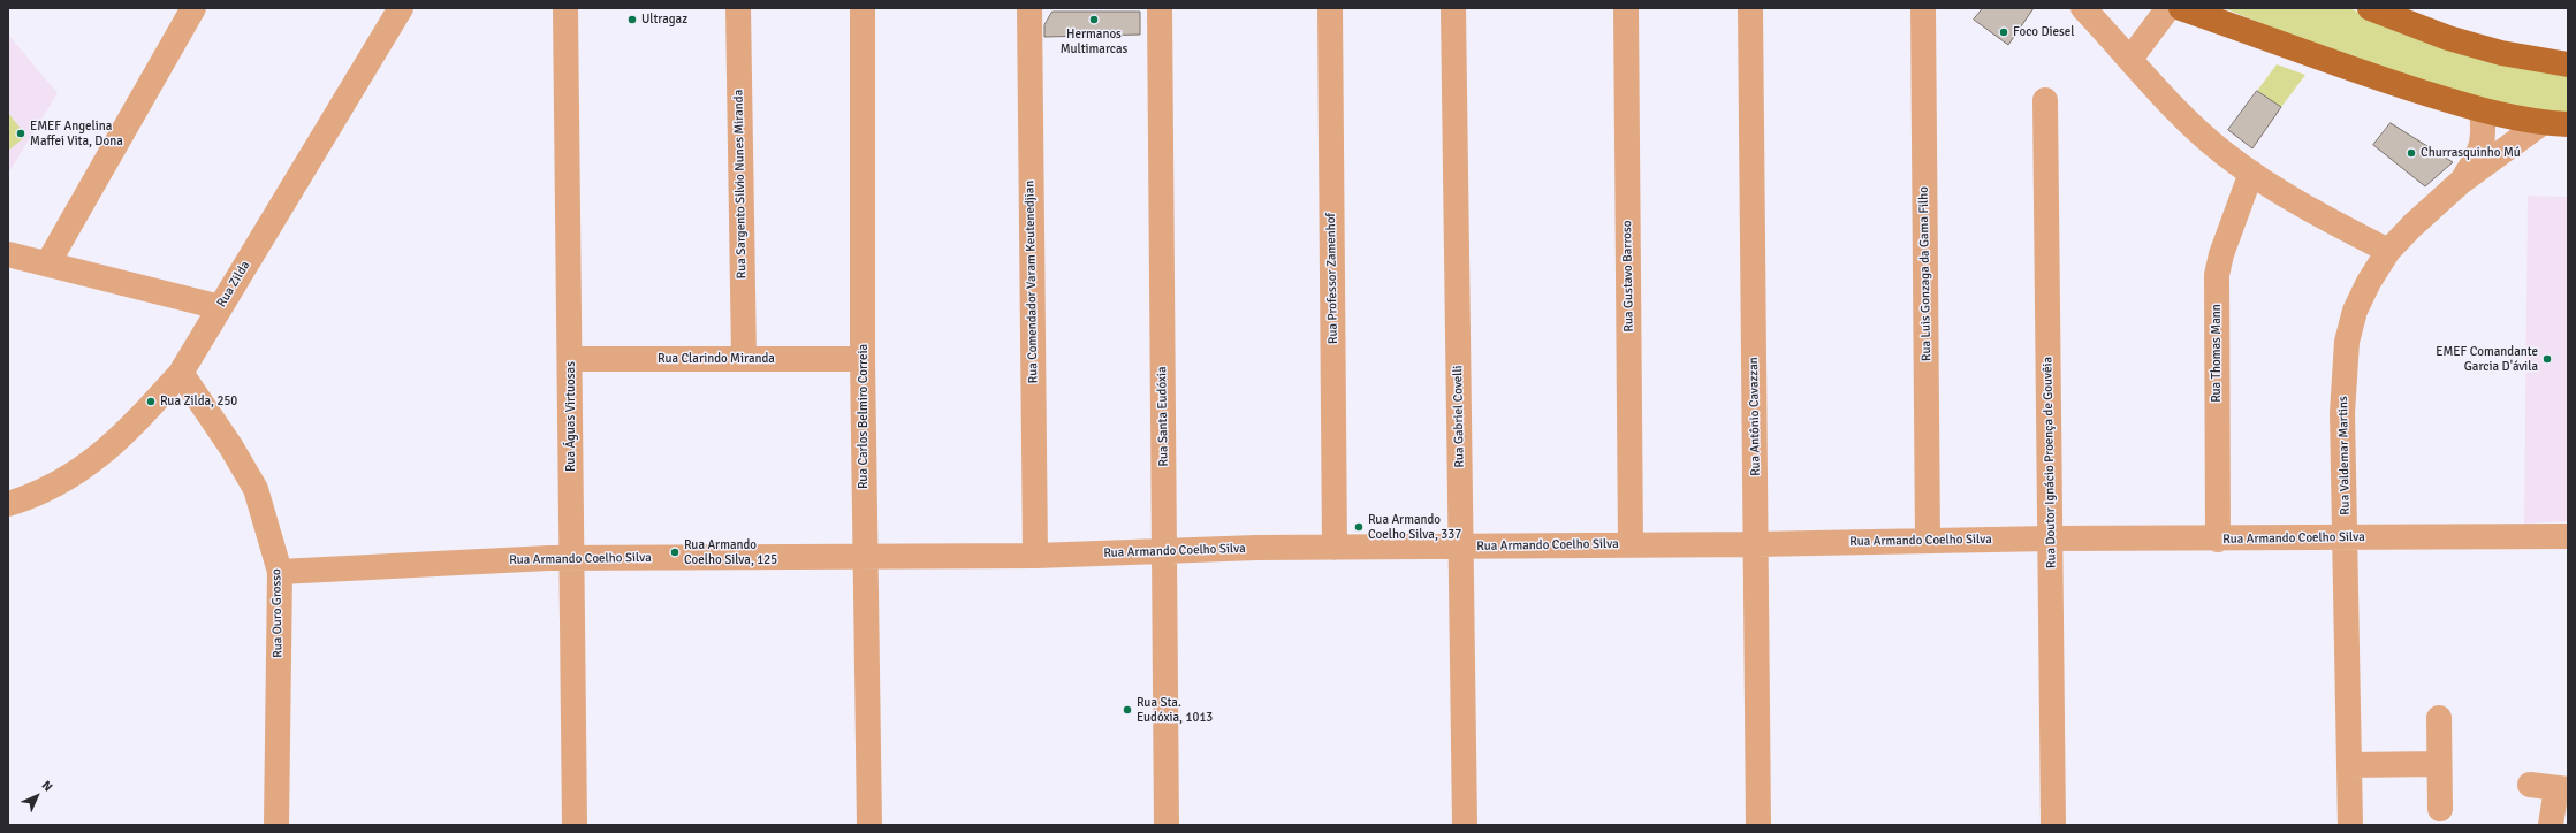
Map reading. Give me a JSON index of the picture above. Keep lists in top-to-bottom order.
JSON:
{
  "streets": {
    "street": [
      "Rua Sargento Silvio Nunes Miranda",
      "Rua Luis Gonzaga da Gama Filho",
      "Rua Gustavo Barroso",
      "Rua Professor Zamenhof",
      "Rua Comendador Varam Keutenedjian",
      "Rua Zilda",
      "Rua Thomas Mann",
      "Rua Clarindo Miranda",
      "Rua Águas Virtuosas",
      "Rua Carlos Belmiro Correia",
      "Rua Santa Eudóxia",
      "Rua Gabriel Covelli",
      "Rua Antônio Cavazzan",
      "Rua Valdemar Martins",
      "Rua Doutor Ignácio Proença de Gouvêia",
      "Rua Armando Coelho Silva",
      "Rua Ouro Grosso"
    ]
  },
  "crossings": [
    ["Rua Sargento Silvio Nunes Miranda", "Rua Clarindo Miranda"],
    ["Rua Luis Gonzaga da Gama Filho", "Rua Armando Coelho Silva"],
    ["Rua Gustavo Barroso", "Rua Armando Coelho Silva"],
    ["Rua Professor Zamenhof", "Rua Armando Coelho Silva"],
    ["Rua Comendador Varam Keutenedjian", "Rua Armando Coelho Silva"],
    ["Rua Zilda", "Rua Ouro Grosso"],
    ["Rua Thomas Mann", "Rua Armando Coelho Silva"],
    ["Rua Clarindo Miranda", "Rua Águas Virtuosas"],
    ["Rua Clarindo Miranda", "Rua Carlos Belmiro Correia"],
    ["Rua Águas Virtuosas", "Rua Armando Coelho Silva"],
    ["Rua Carlos Belmiro Correia", "Rua Armando Coelho Silva"],
    ["Rua Santa Eudóxia", "Rua Armando Coelho Silva"],
    ["Rua Gabriel Covelli", "Rua Armando Coelho Silva"],
    ["Rua Antônio Cavazzan", "Rua Armando Coelho Silva"],
    ["Rua Valdemar Martins", "Rua Armando Coelho Silva"],
    ["Rua Doutor Ignácio Proença de Gouvêia", "Rua Armando Coelho Silva"],
    ["Rua Armando Coelho Silva", "Rua Ouro Grosso"]
  ],
  "places": [
    "Ultragaz",
    "Hermanos Multimarcas",
    "Foco Diesel",
    "EMEF Angelina Maffei Vita, Dona",
    "Churrasquinho Mú",
    "EMEF Comandante Garcia D'ávila",
    "Rua Zilda, 250",
    "Rua Armando Coelho Silva, 337",
    "Rua Armando Coelho Silva, 125",
    "Rua Sta. Eudóxia, 1013"
  ],
  "north": "top right"
}
